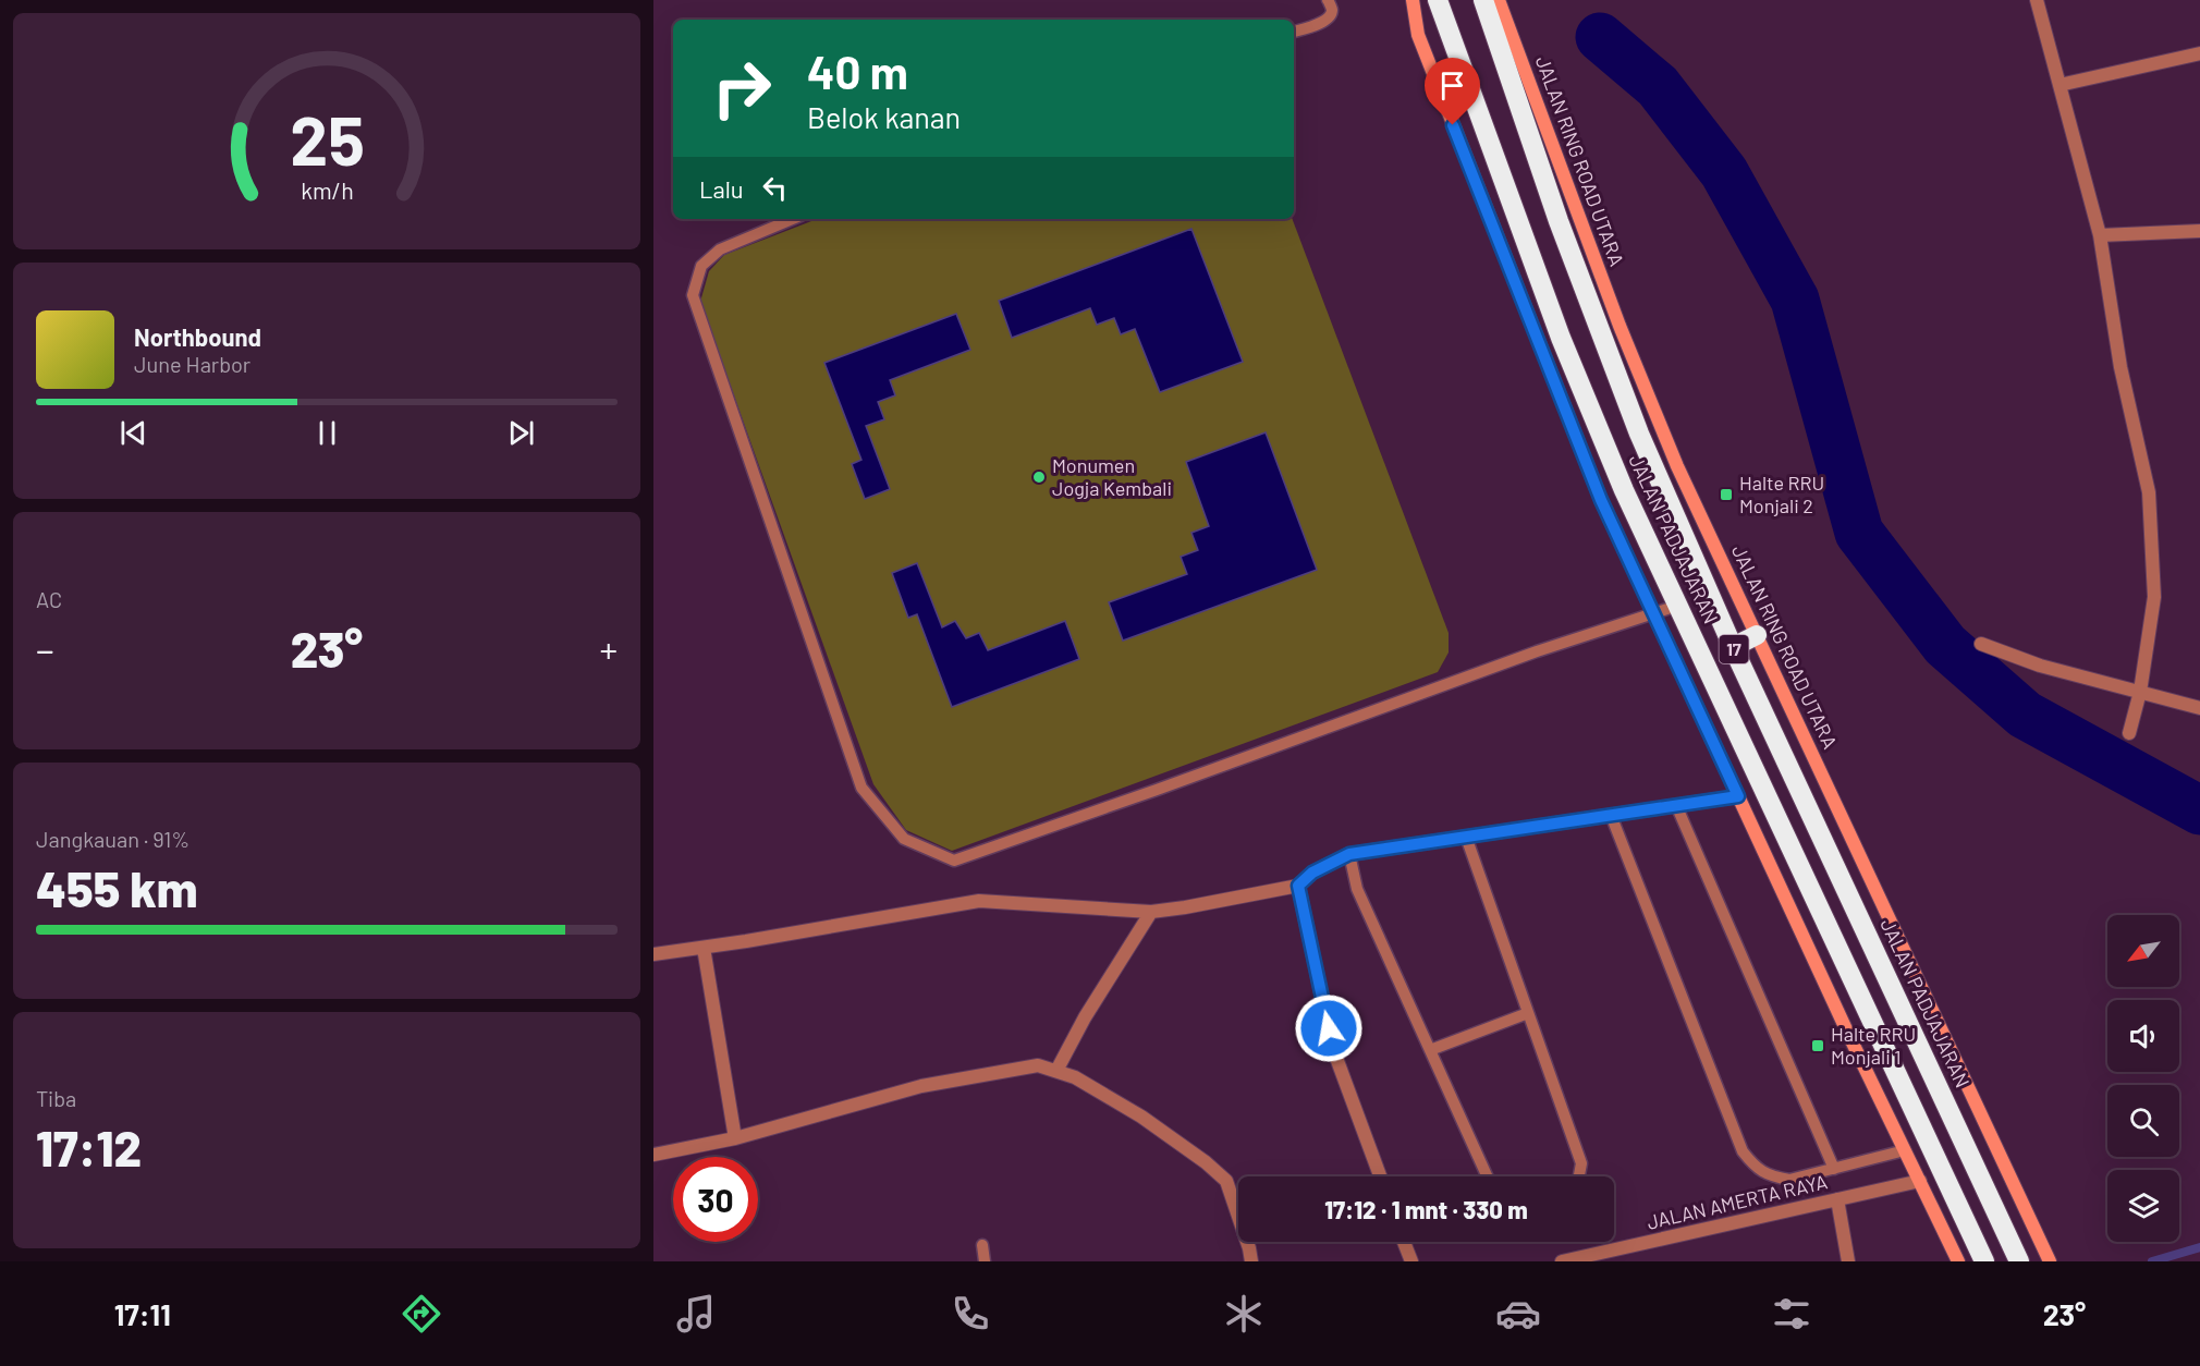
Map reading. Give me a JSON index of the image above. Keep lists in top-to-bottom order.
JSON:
{
  "streets": {
    "highway": ["JALAN PADJAJARAN", "17"],
    "street": ["JALAN RING ROAD UTARA", "JALAN AMERTA RAYA"]
  },
  "places": {
    "other": ["Monumen Jogja Kembali"],
    "transit": ["Halte RRU Monjali 2", "Halte RRU Monjali 1"]
  },
  "north": "bottom left",
  "page": {
    "turn": ["40 m", "Belok kanan"],
    "then": "Lalu",
    "song": ["Northbound", "June Harbor"],
    "tile": [
      "AC",
      ["Jangkauan · 91%", "455 km"],
      ["Tiba", "17:12"]
    ],
    "heat": ["−", "23°", "+"],
    "limit": "30",
    "trip": "17:12 · 1 mnt · 330 m",
    "tabs": ["17:11", "23°"],
    "gauge": ["25", "km/h"]
  }
}
